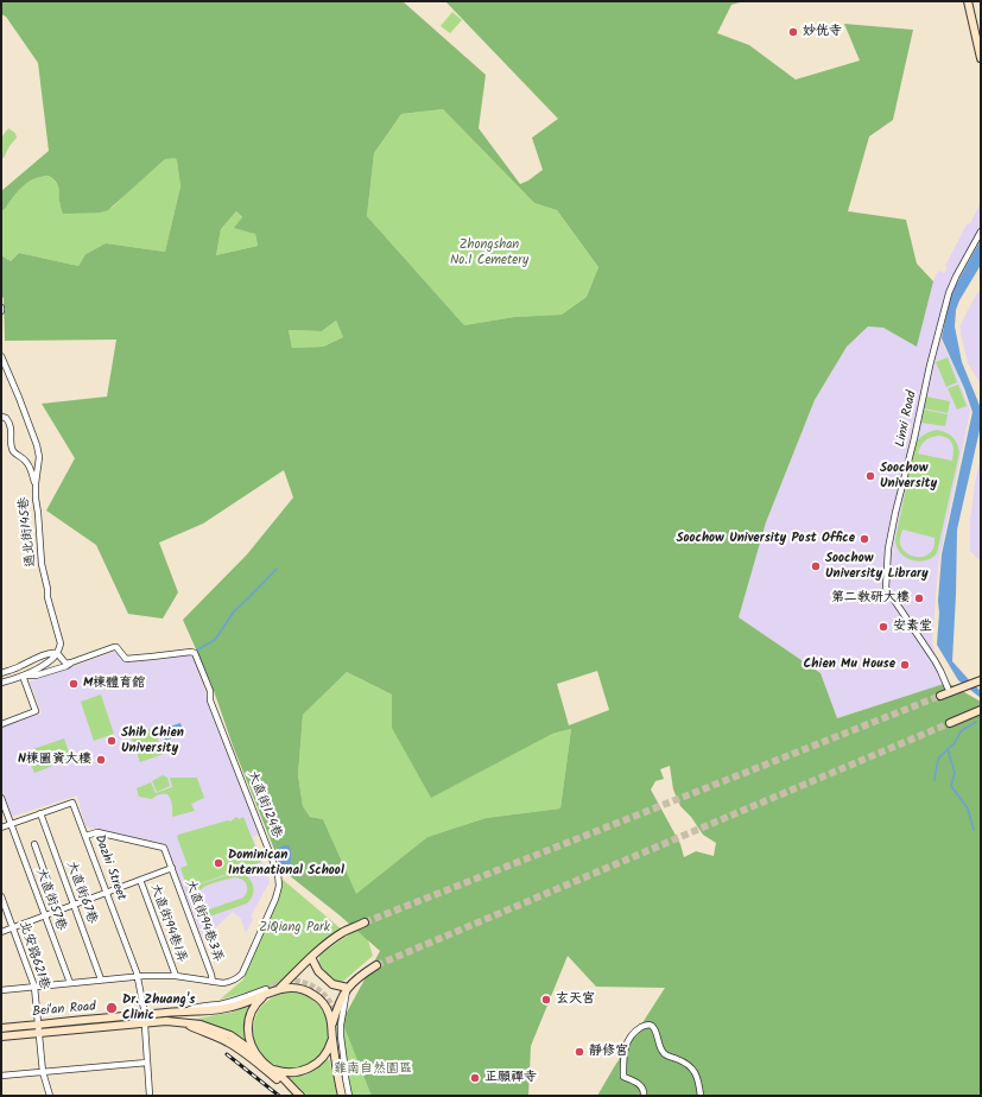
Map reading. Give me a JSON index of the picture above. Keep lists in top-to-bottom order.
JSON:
{
  "streets": {
    "main road": ["Bei'an Road"],
    "street": [
      "Linxi Road",
      "通北街145巷",
      "大直街124巷",
      "Dazhi Street",
      "大直街67巷",
      "大直街57巷",
      "大直街94巷3弄",
      "大直街94巷1弄",
      "北安路621巷"
    ]
  },
  "crossings": [
    ["大直街124巷", "Dazhi Street"],
    ["大直街124巷", "大直街67巷"],
    ["大直街124巷", "大直街57巷"],
    ["大直街124巷", "大直街94巷3弄"],
    ["大直街124巷", "大直街94巷1弄"],
    ["大直街124巷", "北安路621巷"],
    ["Dazhi Street", "大直街67巷"],
    ["Dazhi Street", "大直街57巷"],
    ["Dazhi Street", "大直街94巷3弄"],
    ["Dazhi Street", "Bei'an Road"],
    ["北安路621巷", "Bei'an Road"]
  ],
  "parks": ["Zhongshan No.1 Cemetery", "ZiQiang Park", "雞南自然園區"],
  "places": [
    "妙侊寺",
    "Soochow University",
    "Soochow University Post Office",
    "Soochow University Library",
    "第二教研大樓",
    "安素堂",
    "Chien Mu House",
    "M棟體育館",
    "Shih Chien University",
    "N棟圖資大樓",
    "Dominican International School",
    "玄天宮",
    "Dr. Zhuang's Clinic",
    "靜修宮",
    "正願禪寺"
  ]
}
